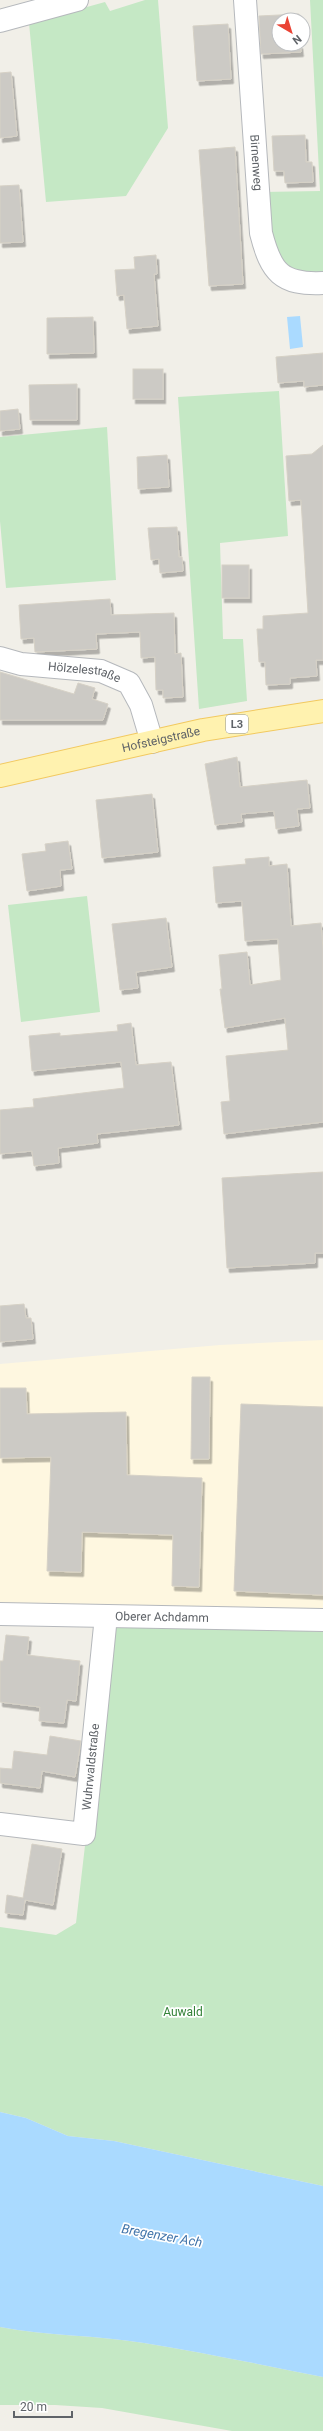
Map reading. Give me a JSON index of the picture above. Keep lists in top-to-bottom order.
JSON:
{
  "streets": {
    "main road": ["L3", "Hofsteigstraße"],
    "street": [
      "Birnenweg",
      "Hölzelestraße",
      "Oberer Achdamm",
      "Wuhrwaldstraße"
    ]
  },
  "crossings": [
    ["Hölzelestraße", "Hofsteigstraße"],
    ["Oberer Achdamm", "Wuhrwaldstraße"]
  ],
  "water": ["Bregenzer Ach"],
  "parks": ["Auwald"],
  "scale_bar": "20 m",
  "north": "bottom right"
}
